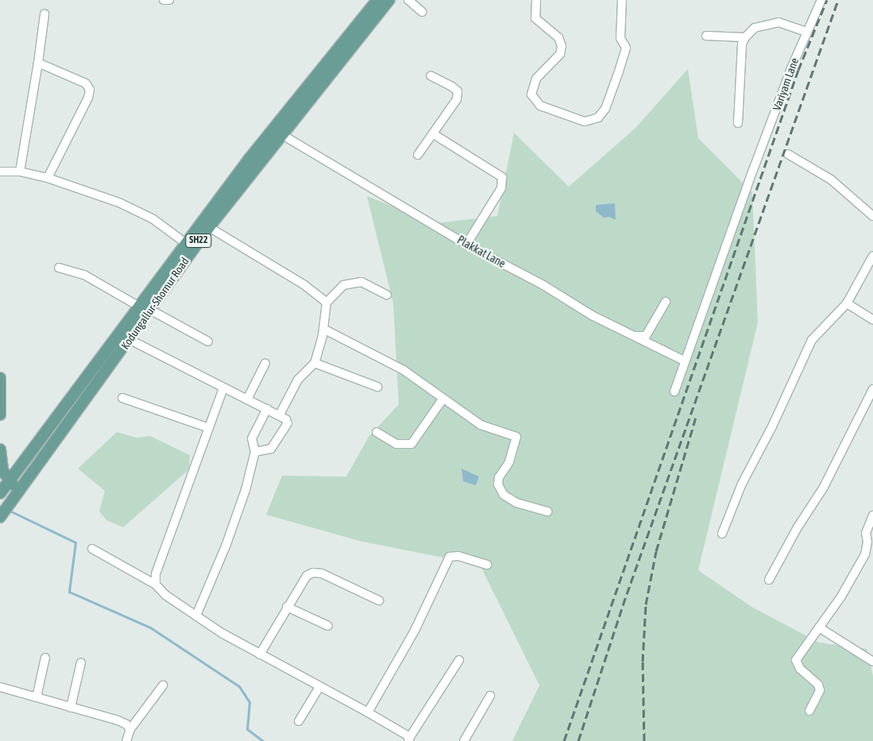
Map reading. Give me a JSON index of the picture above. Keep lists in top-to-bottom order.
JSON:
{
  "streets": {
    "main road": ["SH22", "Kodungallur-Shornur Road"],
    "street": ["Variyam Lane", "Plakkat Lane"]
  },
  "crossings": [
    ["Variyam Lane", "Plakkat Lane"],
    ["Plakkat Lane", "Kodungallur-Shornur Road"]
  ]
}
